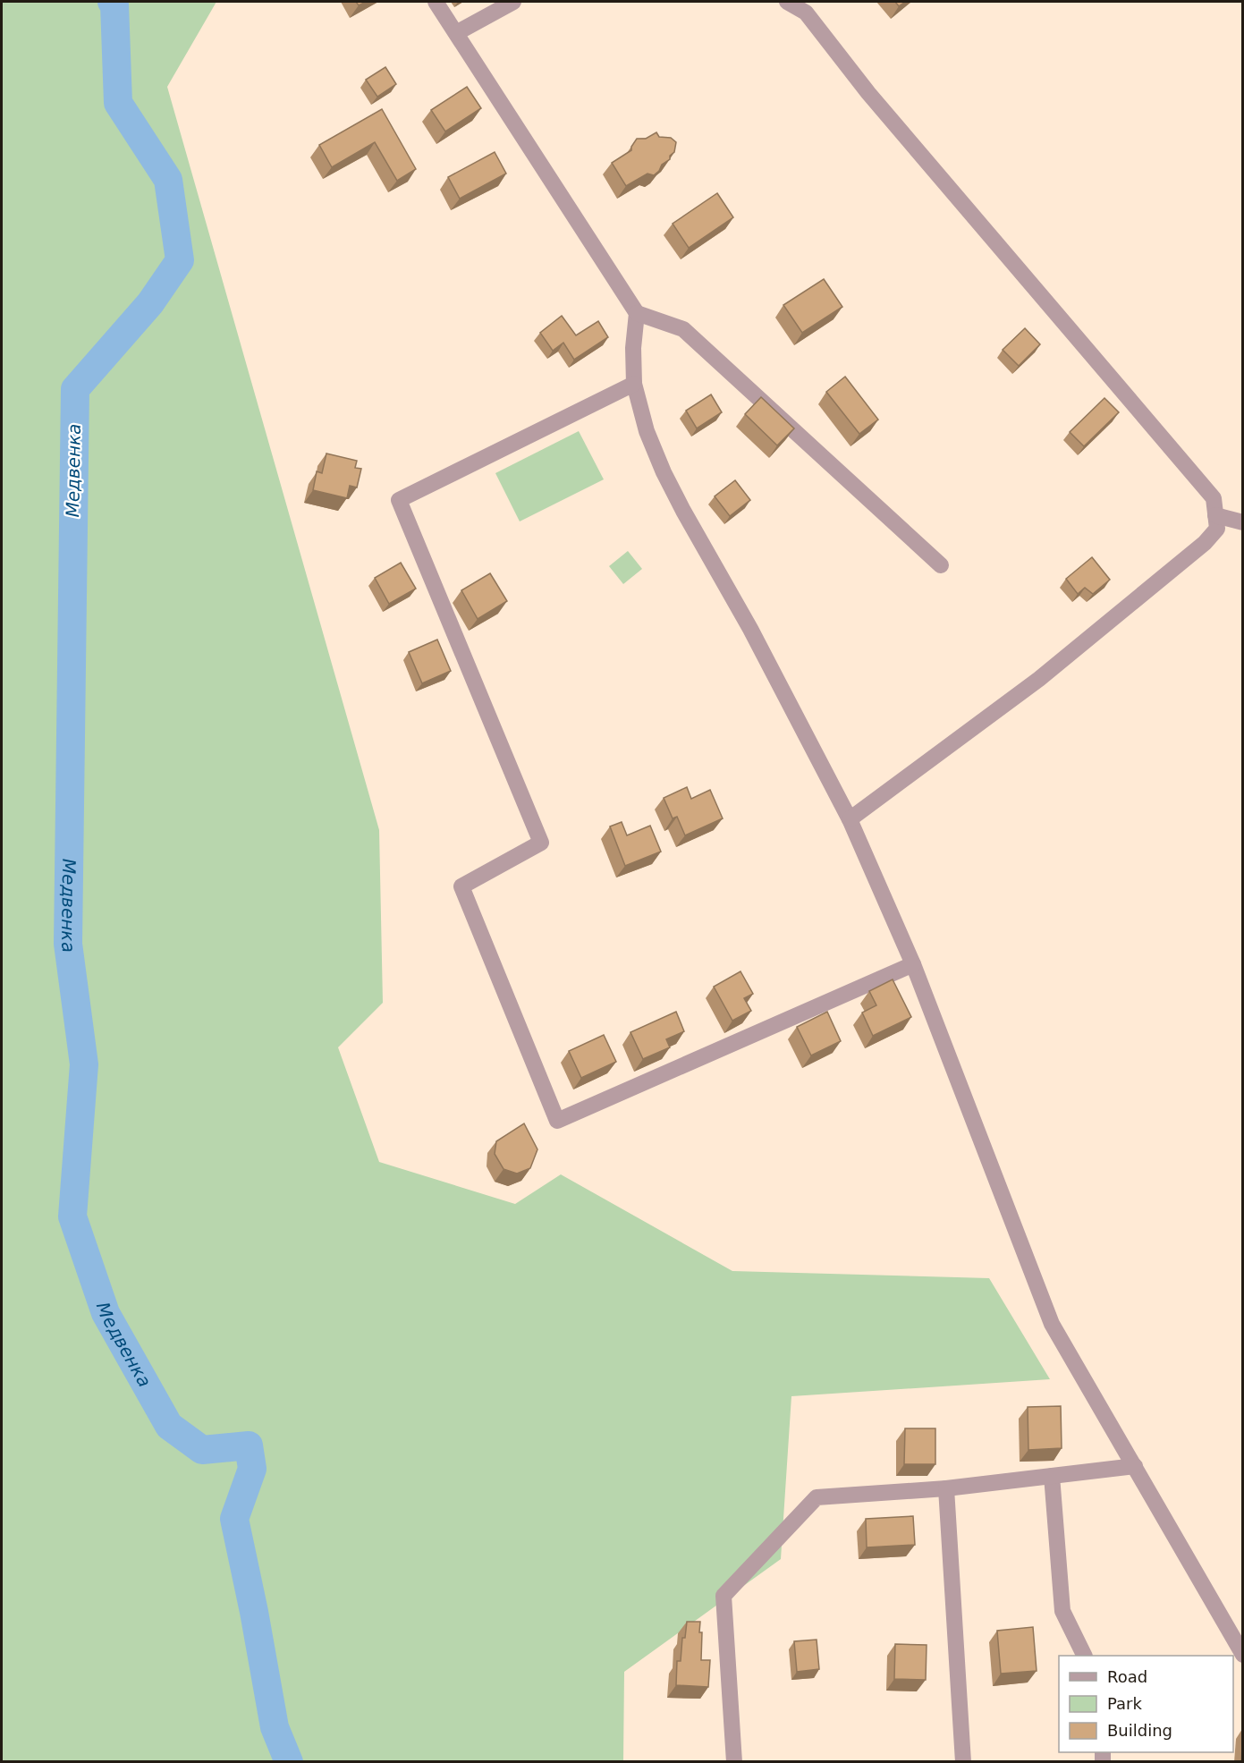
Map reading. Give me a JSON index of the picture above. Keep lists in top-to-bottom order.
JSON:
{
  "water": ["Медвенка"],
  "legend": ["Road", "Park", "Building"]
}
